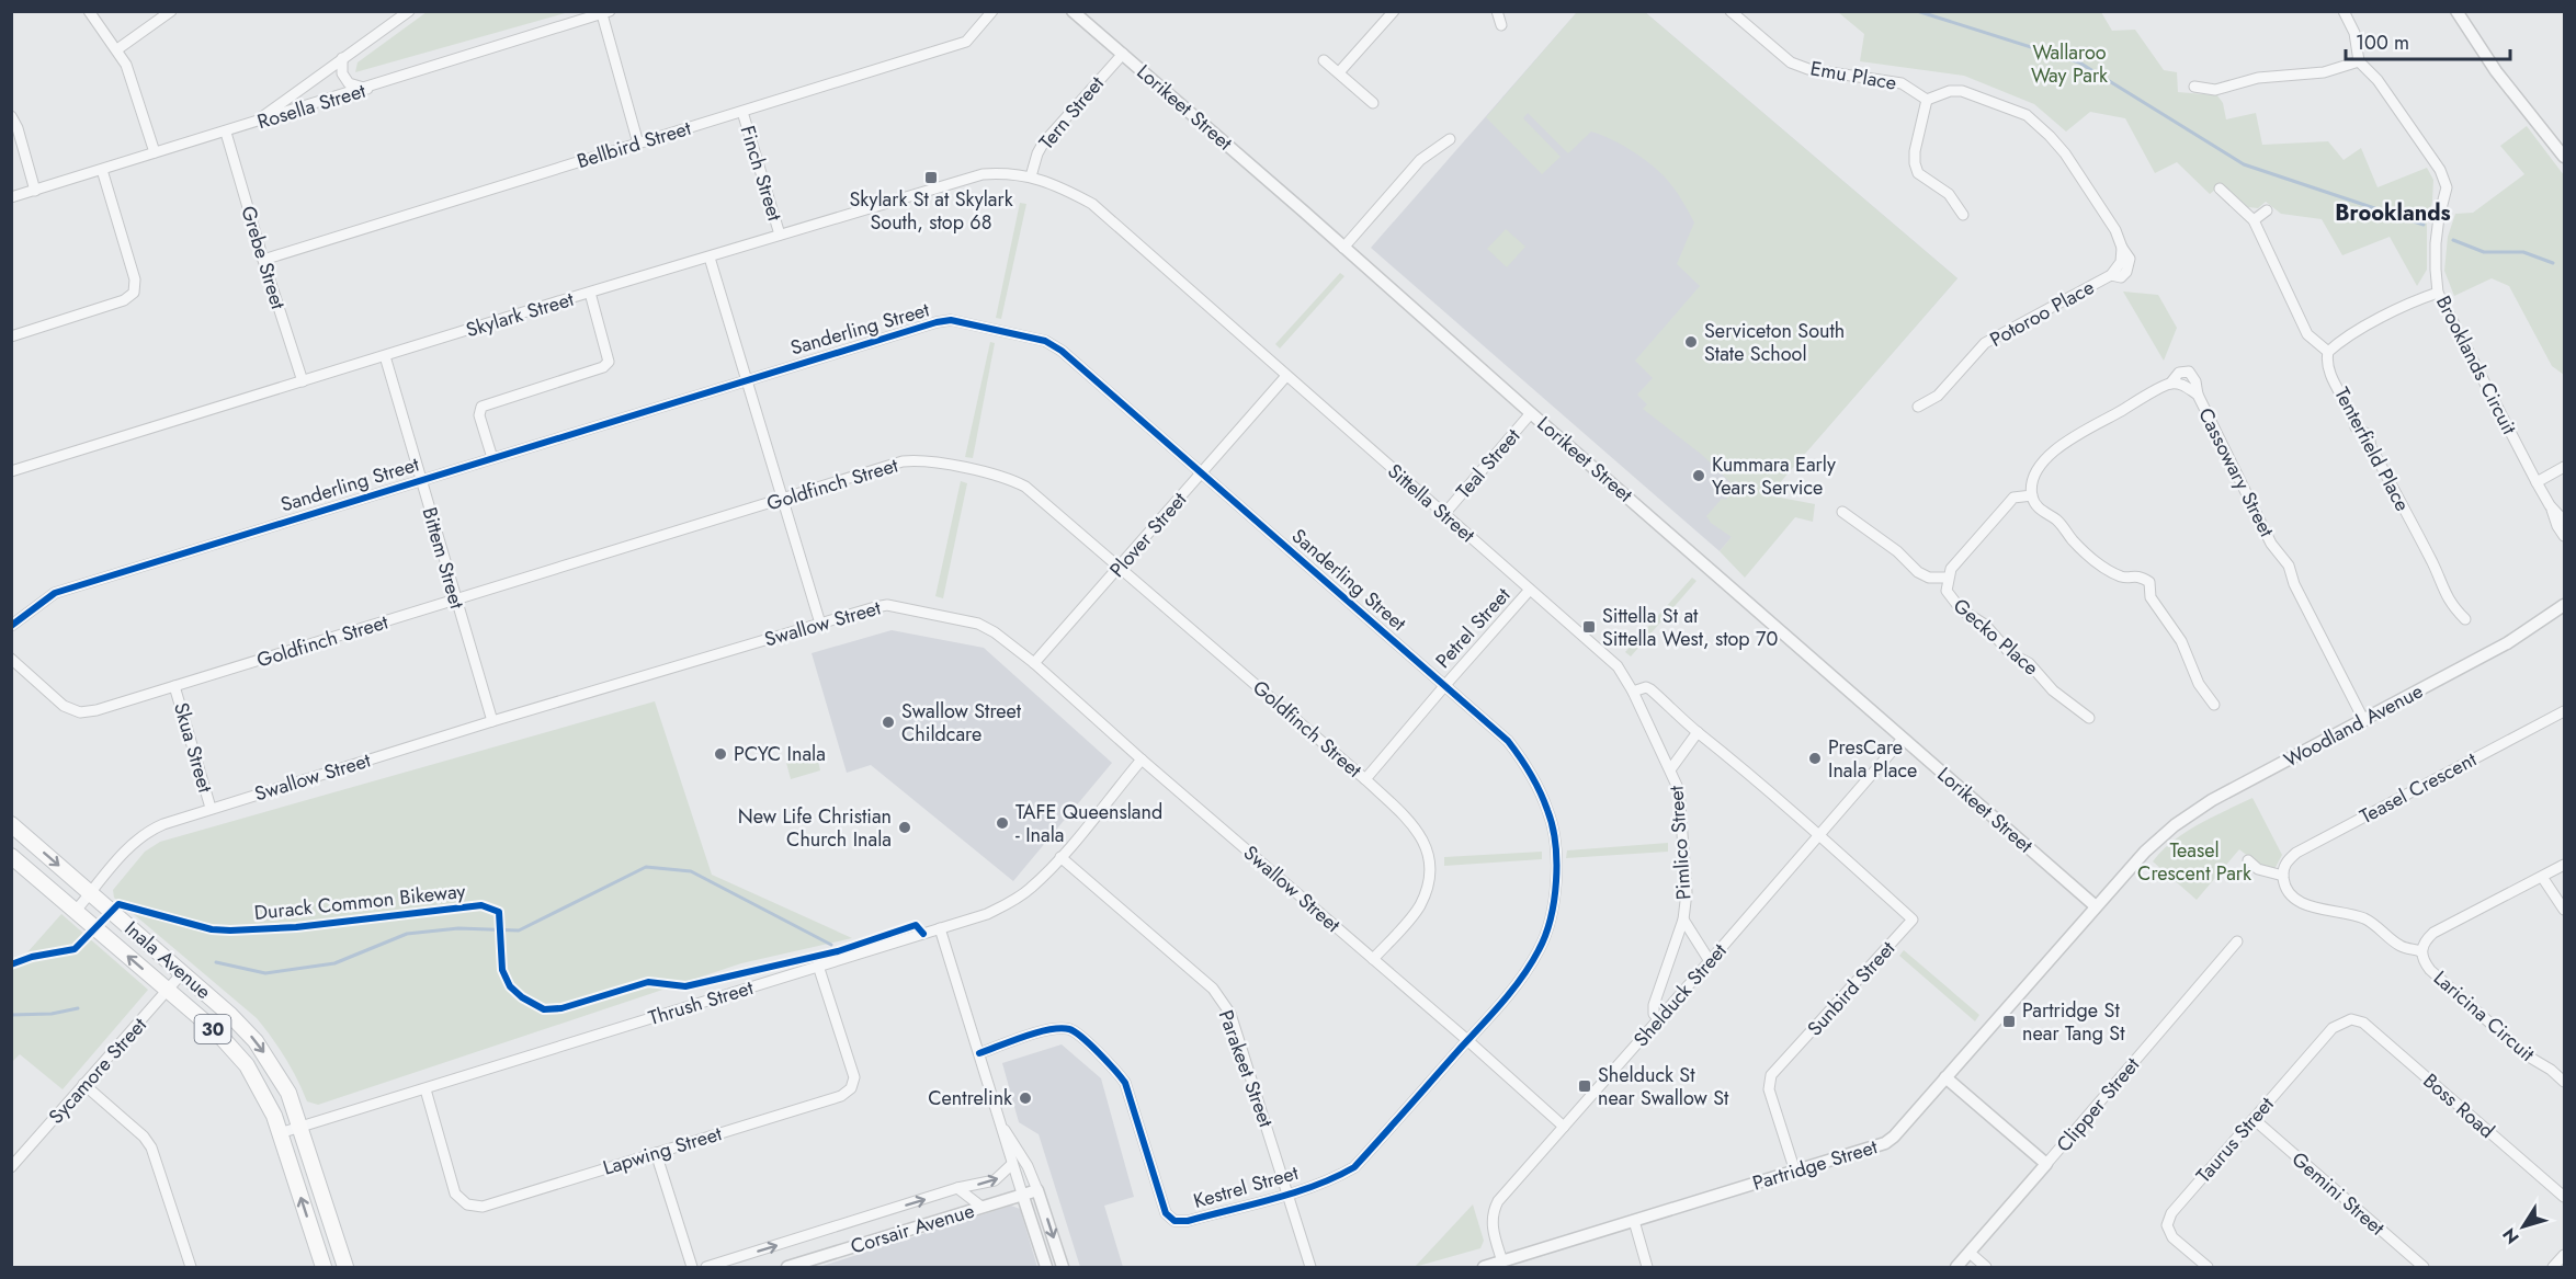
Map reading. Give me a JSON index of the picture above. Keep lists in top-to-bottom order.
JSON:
{
  "streets": {
    "main road": ["Inala Avenue", "30"],
    "street": [
      "Emu Place",
      "Rosella Street",
      "Lorikeet Street",
      "Tern Street",
      "Bellbird Street",
      "Finch Street",
      "Grebe Street",
      "Potoroo Place",
      "Skylark Street",
      "Sanderling Street",
      "Brooklands Circuit",
      "Tenterfield Place",
      "Teal Street",
      "Cassowary Street",
      "Goldfinch Street",
      "Sittella Street",
      "Plover Street",
      "Bittem Street",
      "Swallow Street",
      "Petrel Street",
      "Gecko Place",
      "Woodland Avenue",
      "Skua Street",
      "Teasel Crescent",
      "Pimlico Street",
      "Sunbird Street",
      "Shelduck Street",
      "Thrush Street",
      "Laricina Circuit",
      "Parakeet Street",
      "Sycamore Street",
      "Clipper Street",
      "Boss Road",
      "Taurus Street",
      "Lapwing Street",
      "Partridge Street",
      "Kestrel Street",
      "Gemini Street",
      "Corsair Avenue"
    ],
    "cycle path": ["Durack Common Bikeway"]
  },
  "crossings": [
    ["Emu Place", "Potoroo Place"],
    ["Rosella Street", "Grebe Street"],
    ["Lorikeet Street", "Tern Street"],
    ["Lorikeet Street", "Teal Street"],
    ["Lorikeet Street", "Shelduck Street"],
    ["Lorikeet Street", "Partridge Street"],
    ["Tern Street", "Skylark Street"],
    ["Tern Street", "Sittella Street"],
    ["Bellbird Street", "Finch Street"],
    ["Bellbird Street", "Grebe Street"],
    ["Finch Street", "Skylark Street"],
    ["Grebe Street", "Skylark Street"],
    ["Skylark Street", "Sittella Street"],
    ["Skylark Street", "Bittem Street"],
    ["Sanderling Street", "Plover Street"],
    ["Sanderling Street", "Bittem Street"],
    ["Sanderling Street", "Swallow Street"],
    ["Sanderling Street", "Petrel Street"],
    ["Sanderling Street", "Kestrel Street"],
    ["Teal Street", "Sittella Street"],
    ["Cassowary Street", "Gecko Place"],
    ["Cassowary Street", "Woodland Avenue"],
    ["Goldfinch Street", "Plover Street"],
    ["Goldfinch Street", "Bittem Street"],
    ["Goldfinch Street", "Swallow Street"],
    ["Goldfinch Street", "Petrel Street"],
    ["Goldfinch Street", "Skua Street"],
    ["Sittella Street", "Plover Street"],
    ["Sittella Street", "Petrel Street"],
    ["Sittella Street", "Pimlico Street"],
    ["Plover Street", "Swallow Street"],
    ["Bittem Street", "Swallow Street"],
    ["Swallow Street", "Skua Street"],
    ["Swallow Street", "Inala Avenue"],
    ["Swallow Street", "Shelduck Street"],
    ["Swallow Street", "Thrush Street"],
    ["Swallow Street", "Kestrel Street"],
    ["Woodland Avenue", "Partridge Street"],
    ["Pimlico Street", "Shelduck Street"],
    ["Inala Avenue", "Thrush Street"],
    ["Inala Avenue", "Sycamore Street"],
    ["Sunbird Street", "Shelduck Street"],
    ["Sunbird Street", "Partridge Street"],
    ["Shelduck Street", "Partridge Street"],
    ["Thrush Street", "Parakeet Street"],
    ["Thrush Street", "Lapwing Street"],
    ["Parakeet Street", "Kestrel Street"],
    ["Boss Road", "Taurus Street"],
    ["Taurus Street", "Gemini Street"]
  ],
  "districts": ["Brooklands"],
  "parks": ["Wallaroo Way Park", "Teasel Crescent Park"],
  "places": {
    "transit": [
      "Skylark St at Skylark South, stop 68",
      "Sittella St at Sittella West, stop 70",
      "Partridge St near Tang St",
      "Shelduck St near Swallow St"
    ],
    "other": [
      "Serviceton South State School",
      "Kummara Early Years Service",
      "Swallow Street Childcare",
      "PCYC Inala",
      "PresCare Inala Place",
      "TAFE Queensland - Inala",
      "New Life Christian Church Inala",
      "Centrelink"
    ]
  },
  "scale_bar": "100 m",
  "north": "bottom left"
}
